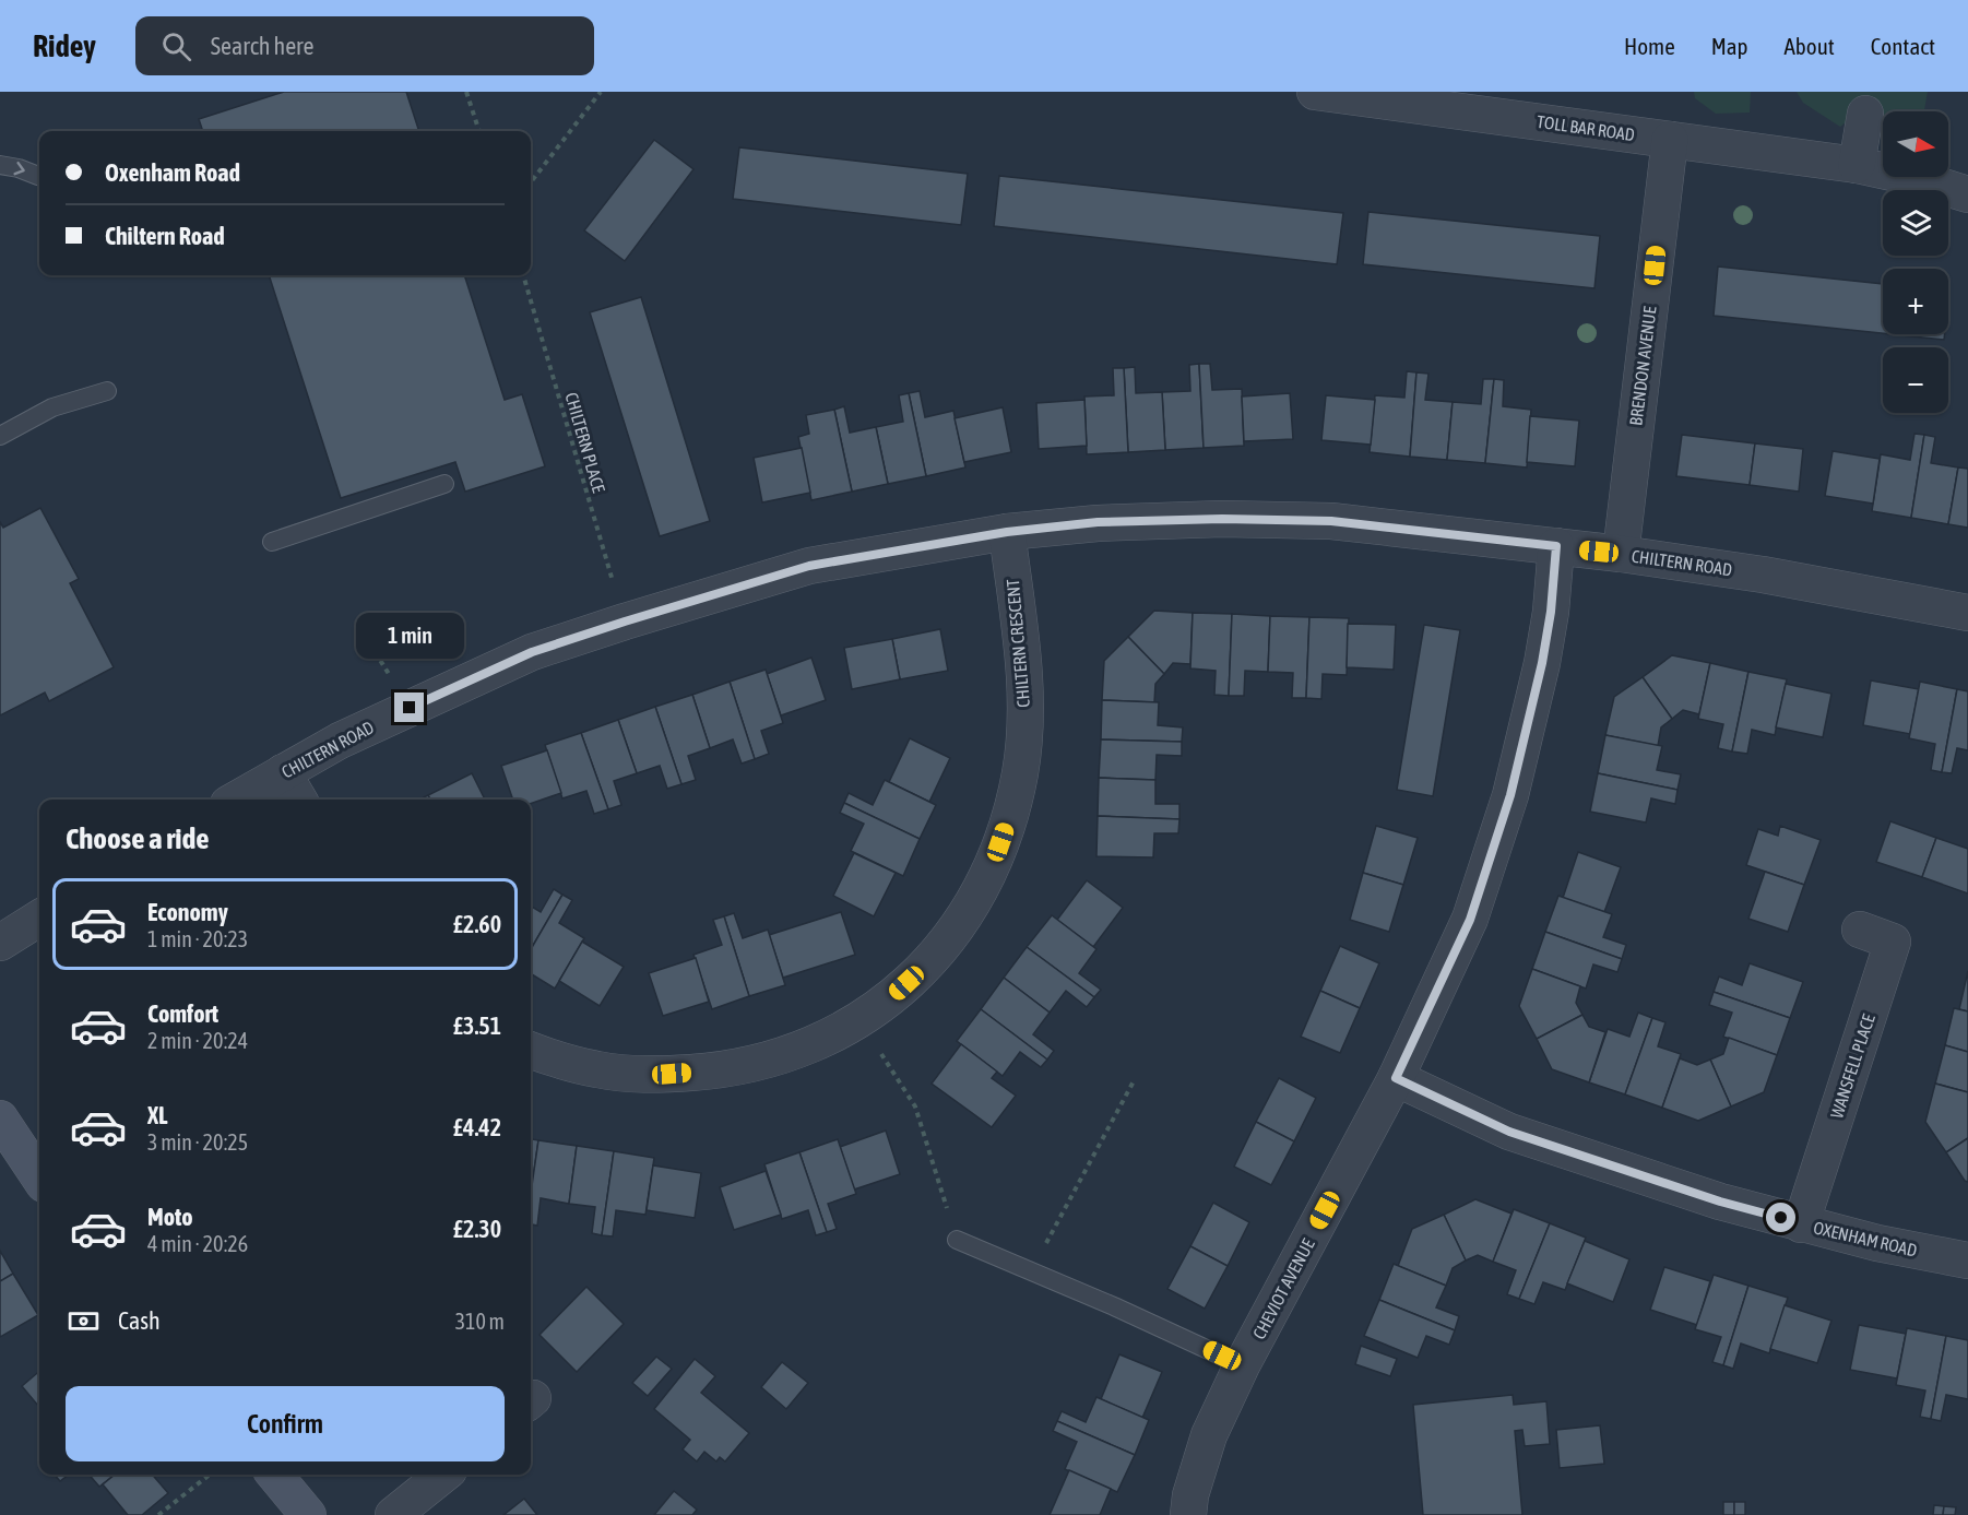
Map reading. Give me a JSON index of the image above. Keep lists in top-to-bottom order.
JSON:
{
  "streets": {
    "street": [
      "TOLL BAR ROAD",
      "BRENDON AVENUE",
      "CHILTERN ROAD",
      "CHILTERN CRESCENT",
      "WANSFELL PLACE",
      "OXENHAM ROAD",
      "CHEVIOT AVENUE"
    ],
    "path": ["CHILTERN PLACE"]
  },
  "crossings": [
    ["TOLL BAR ROAD", "BRENDON AVENUE"],
    ["BRENDON AVENUE", "CHILTERN ROAD"],
    ["CHILTERN PLACE", "CHILTERN ROAD"],
    ["CHILTERN ROAD", "CHILTERN CRESCENT"],
    ["CHILTERN ROAD", "CHEVIOT AVENUE"],
    ["WANSFELL PLACE", "OXENHAM ROAD"],
    ["OXENHAM ROAD", "CHEVIOT AVENUE"]
  ],
  "north": "right",
  "page": {
    "header": "Ridey",
    "search": "Search here",
    "nav": [
      "Home",
      "Map",
      "About",
      "Contact"
    ],
    "map_buttons": ["+", "−"],
    "banner": ["Oxenham Road", "Chiltern Road"],
    "bubble": "1 min",
    "heading": "Choose a ride",
    "list": [
      {
        "name": "Economy",
        "note": "1 min · 20:23",
        "value": "£2.60"
      },
      {
        "name": "Comfort",
        "note": "2 min · 20:24",
        "value": "£3.51"
      },
      {
        "name": "XL",
        "note": "3 min · 20:25",
        "value": "£4.42"
      },
      {
        "name": "Moto",
        "note": "4 min · 20:26",
        "value": "£2.30"
      }
    ],
    "pay": ["Cash", "310 m"],
    "buttons": "Confirm"
  }
}
